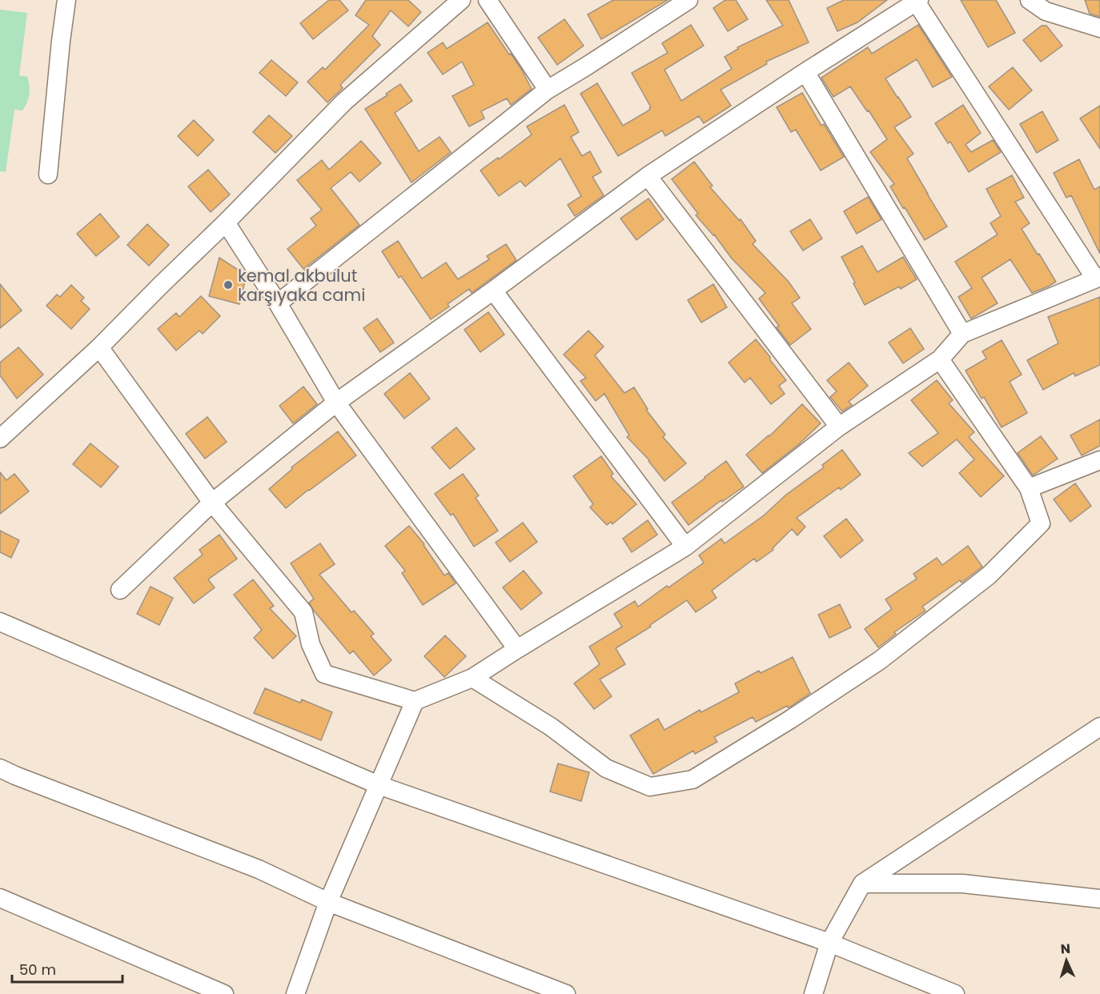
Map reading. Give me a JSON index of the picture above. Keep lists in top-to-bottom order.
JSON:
{
  "places": ["kemal akbulut karşıyaka cami"],
  "scale_bar": "50 m",
  "north": "top"
}
